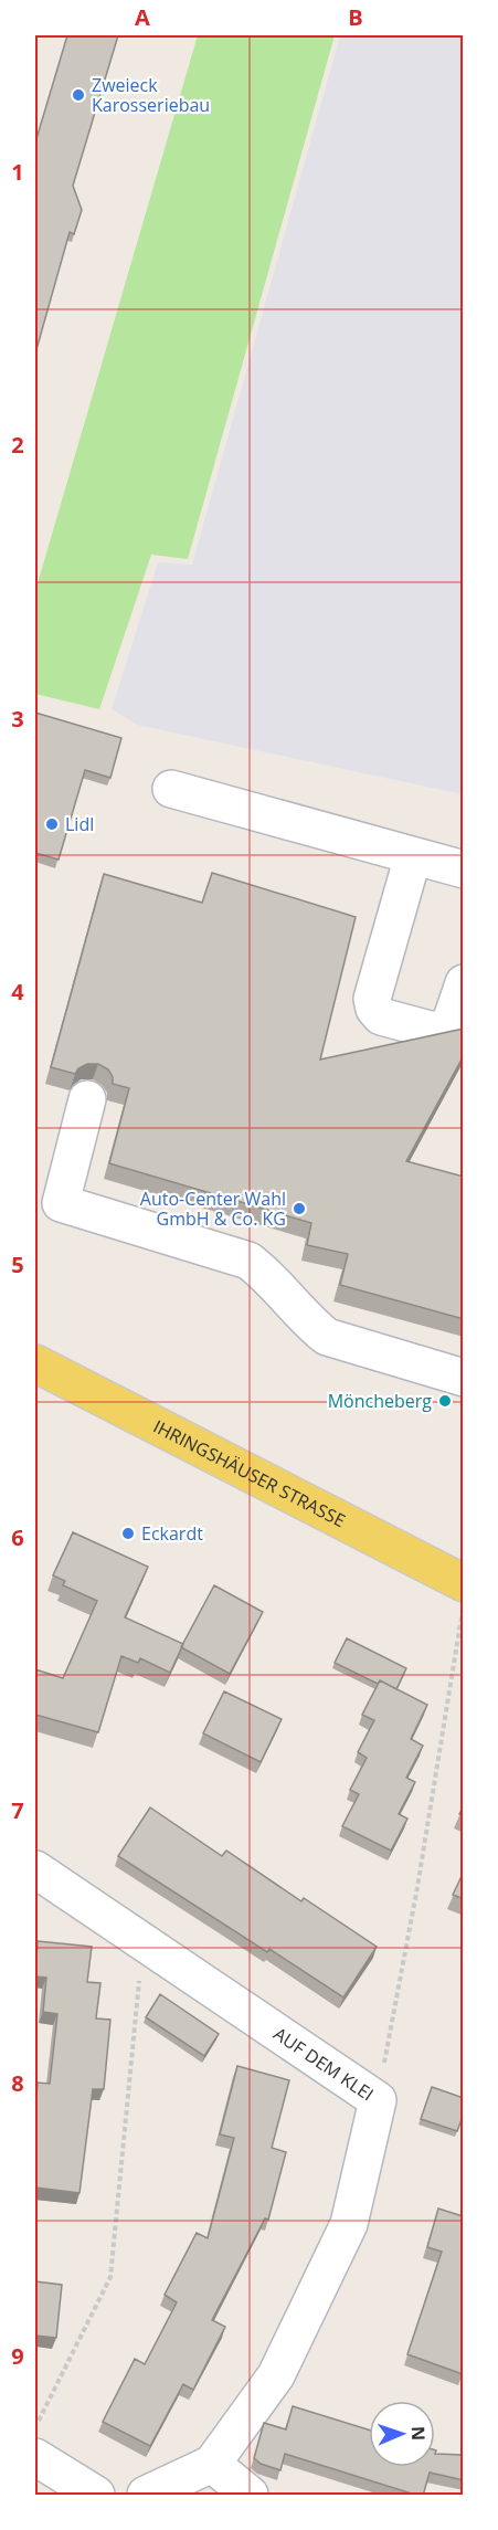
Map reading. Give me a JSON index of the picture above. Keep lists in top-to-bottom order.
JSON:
{
  "streets": {
    "main road": ["IHRINGSHÄUSER STRASSE"],
    "street": ["AUF DEM KLEI"]
  },
  "places": [
    "Zweieck Karosseriebau",
    "Lidl",
    "Auto-Center Wahl GmbH & Co. KG",
    "Möncheberg",
    "Eckardt"
  ],
  "north": "right",
  "grid": {
    "columns": ["A", "B"],
    "rows": [
      "1",
      "2",
      "3",
      "4",
      "5",
      "6",
      "7",
      "8",
      "9"
    ]
  }
}
